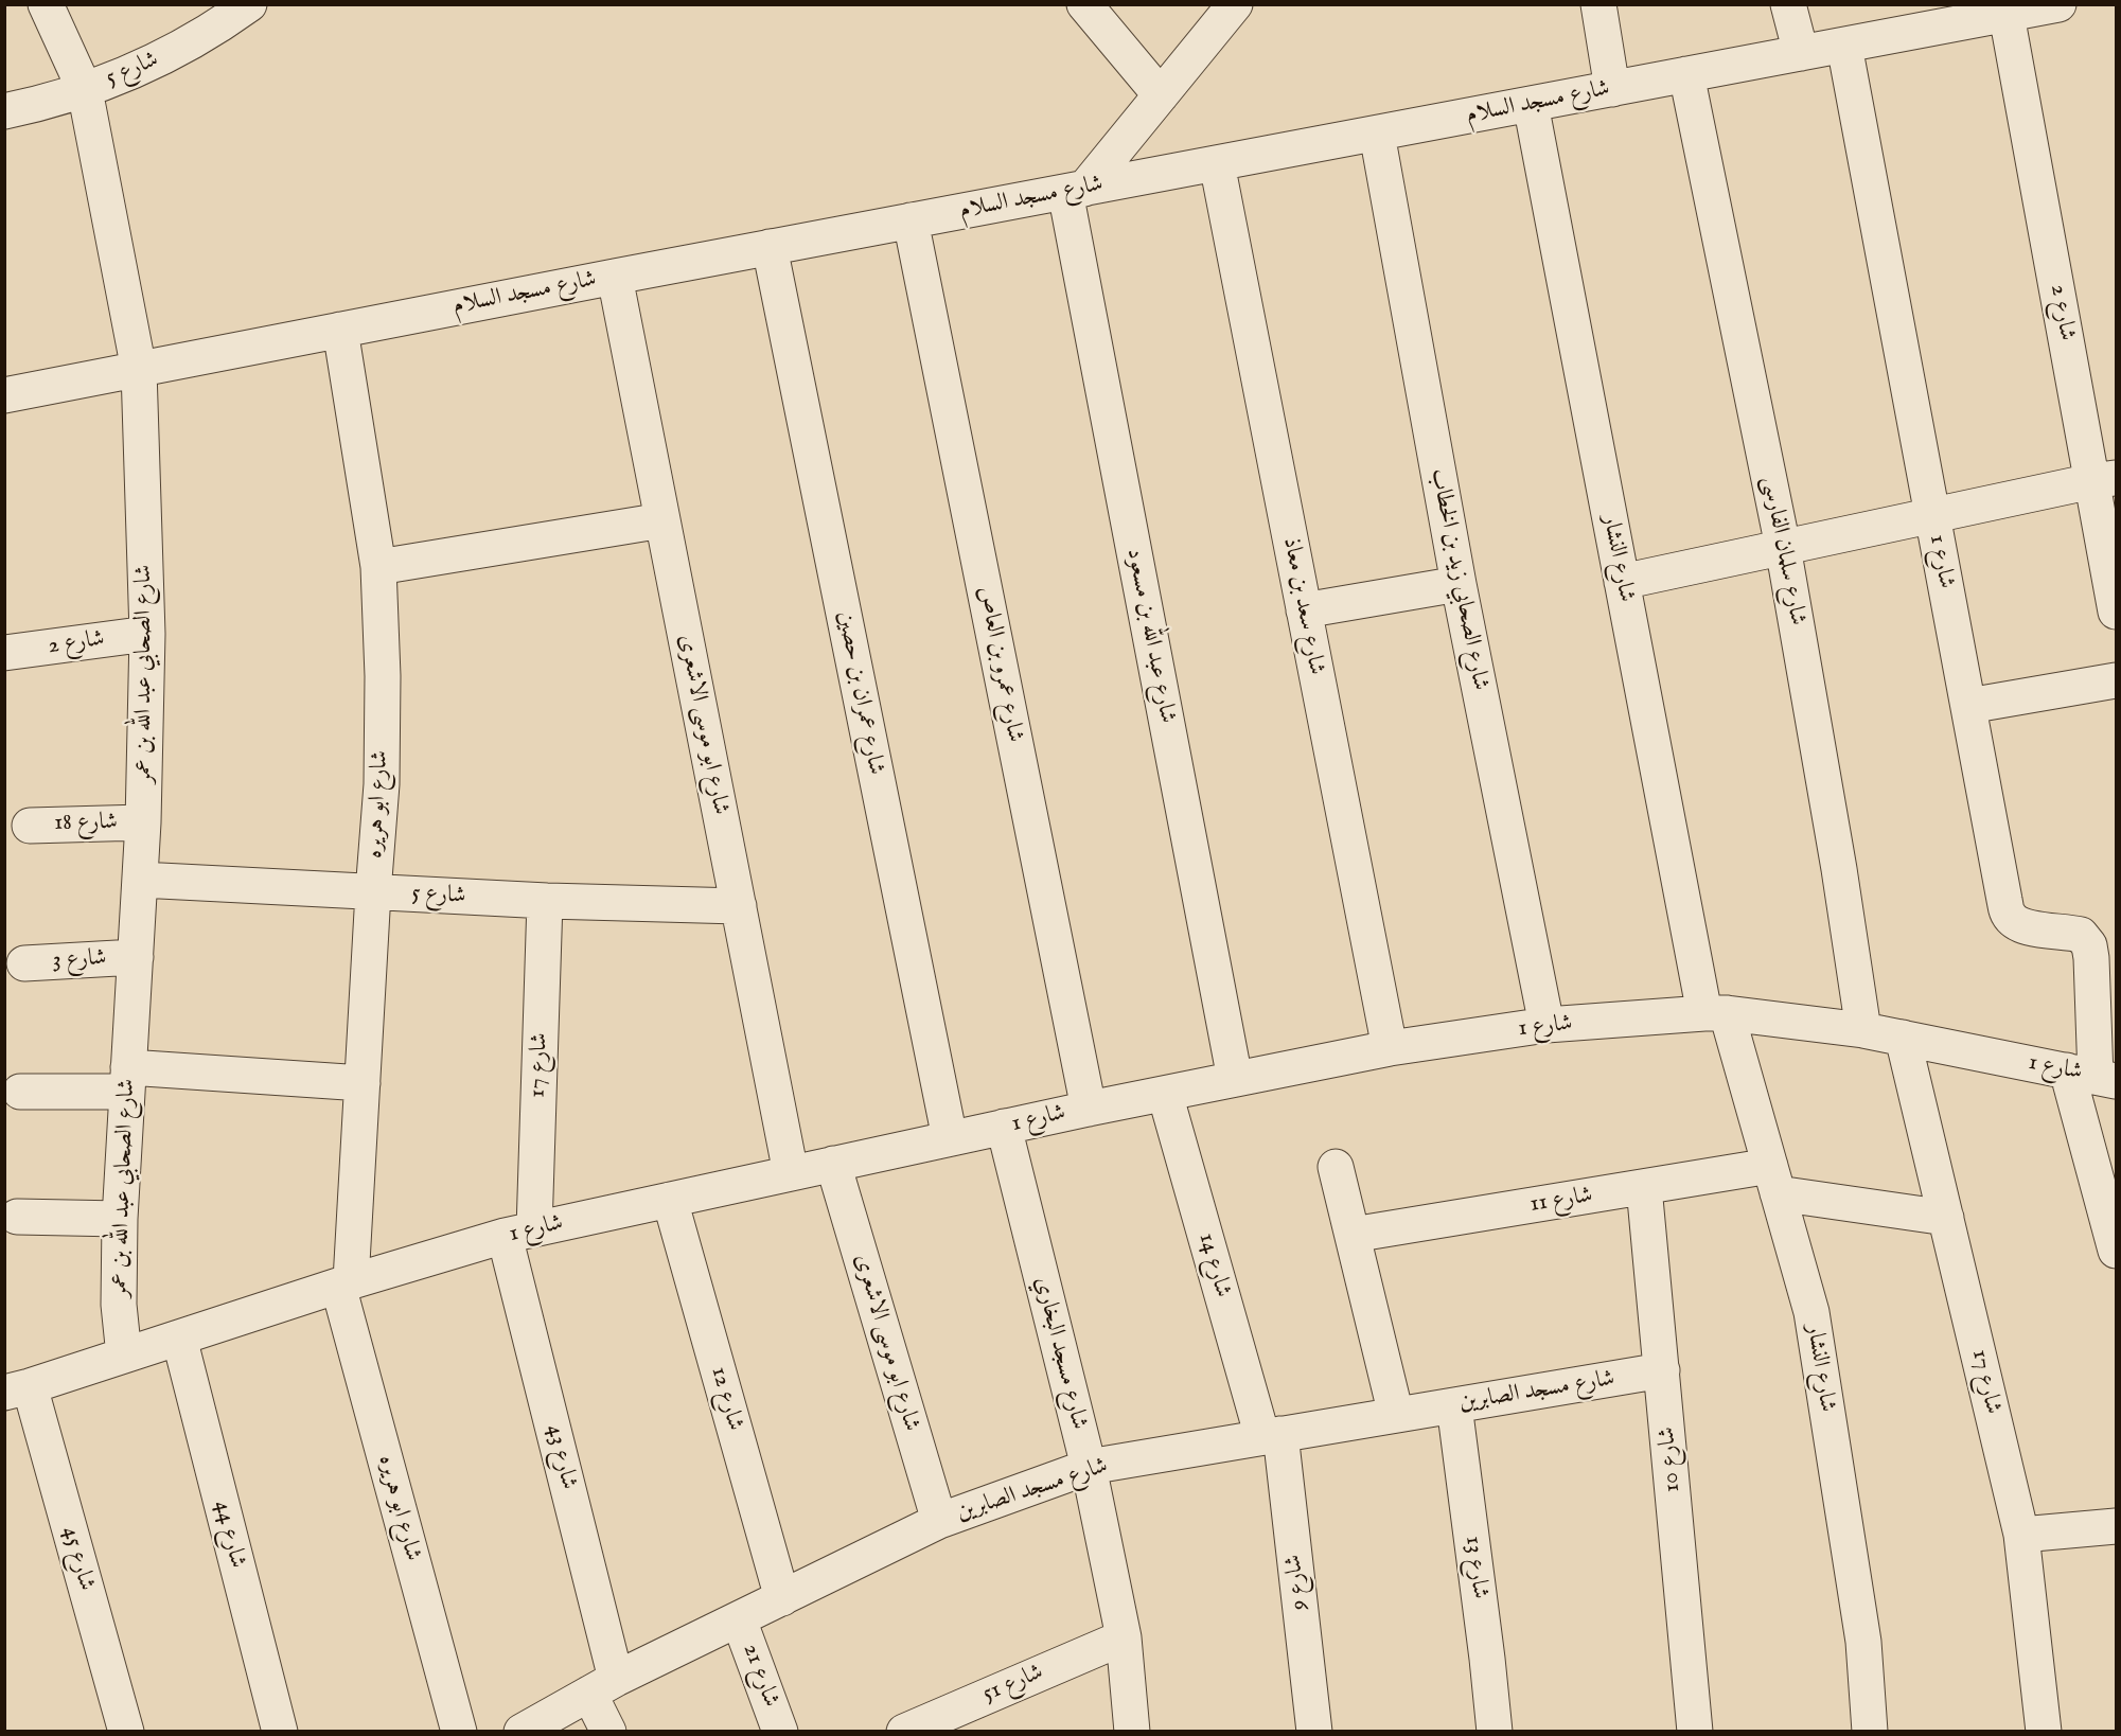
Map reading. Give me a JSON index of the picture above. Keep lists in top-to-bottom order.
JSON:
{
  "streets": {
    "street": [
      "شارع 5",
      "شارع مسجد السلام",
      "شارع 2",
      "شارع سلمان الفارسى",
      "شارع النشار",
      "شارع 1",
      "شارع الصحابي زيد بن الخطاب",
      "شارع سعد بن معاذ",
      "شارع عبد الله بن مسعود",
      "شارع عمرو بن العاص",
      "شارع الصحابي عبد الله بن عمر",
      "شارع عمران بن حصين",
      "شارع ابو موسى الاشعرى",
      "شارع ابو هريره",
      "شارع 18",
      "شارع 3",
      "شارع 17",
      "شارع 11",
      "شارع 14",
      "شارع مسجد البخاري",
      "شارع مسجد الصابرين",
      "شارع 12",
      "شارع 43",
      "شارع 10",
      "شارع 44",
      "شارع 45",
      "شارع 13",
      "شارع 9",
      "شارع 21",
      "شارع 51"
    ]
  },
  "crossings": [
    ["شارع 5", "شارع الصحابي عبد الله بن عمر"],
    ["شارع 5", "شارع ابو موسى الاشعرى"],
    ["شارع 5", "شارع ابو هريره"],
    ["شارع 5", "شارع 17"],
    ["شارع مسجد السلام", "شارع 2"],
    ["شارع مسجد السلام", "شارع سلمان الفارسى"],
    ["شارع مسجد السلام", "شارع النشار"],
    ["شارع مسجد السلام", "شارع 1"],
    ["شارع مسجد السلام", "شارع الصحابي زيد بن الخطاب"],
    ["شارع مسجد السلام", "شارع سعد بن معاذ"],
    ["شارع مسجد السلام", "شارع عبد الله بن مسعود"],
    ["شارع مسجد السلام", "شارع عمرو بن العاص"],
    ["شارع مسجد السلام", "شارع الصحابي عبد الله بن عمر"],
    ["شارع مسجد السلام", "شارع عمران بن حصين"],
    ["شارع مسجد السلام", "شارع ابو موسى الاشعرى"],
    ["شارع مسجد السلام", "شارع ابو هريره"],
    ["شارع 2", "شارع 1"],
    ["شارع 2", "شارع الصحابي عبد الله بن عمر"],
    ["شارع سلمان الفارسى", "شارع 1"],
    ["شارع النشار", "شارع 1"],
    ["شارع النشار", "شارع 11"],
    ["شارع 1", "شارع الصحابي زيد بن الخطاب"],
    ["شارع 1", "شارع سعد بن معاذ"],
    ["شارع 1", "شارع عبد الله بن مسعود"],
    ["شارع 1", "شارع عمرو بن العاص"],
    ["شارع 1", "شارع الصحابي عبد الله بن عمر"],
    ["شارع 1", "شارع عمران بن حصين"],
    ["شارع 1", "شارع ابو موسى الاشعرى"],
    ["شارع 1", "شارع ابو هريره"],
    ["شارع 1", "شارع 17"],
    ["شارع 1", "شارع 14"],
    ["شارع 1", "شارع مسجد البخاري"],
    ["شارع 1", "شارع 12"],
    ["شارع 1", "شارع 43"],
    ["شارع 1", "شارع 44"],
    ["شارع 1", "شارع 45"],
    ["شارع الصحابي عبد الله بن عمر", "شارع 18"],
    ["شارع الصحابي عبد الله بن عمر", "شارع 3"],
    ["شارع ابو موسى الاشعرى", "شارع مسجد الصابرين"],
    ["شارع 17", "شارع 11"],
    ["شارع 17", "شارع 43"],
    ["شارع 11", "شارع 10"],
    ["شارع 14", "شارع مسجد الصابرين"],
    ["شارع 14", "شارع 9"],
    ["شارع مسجد البخاري", "شارع مسجد الصابرين"],
    ["شارع مسجد البخاري", "شارع 51"],
    ["شارع مسجد الصابرين", "شارع 12"],
    ["شارع مسجد الصابرين", "شارع 43"],
    ["شارع مسجد الصابرين", "شارع 10"],
    ["شارع مسجد الصابرين", "شارع 13"],
    ["شارع مسجد الصابرين", "شارع 9"],
    ["شارع مسجد الصابرين", "شارع 21"]
  ]
}
